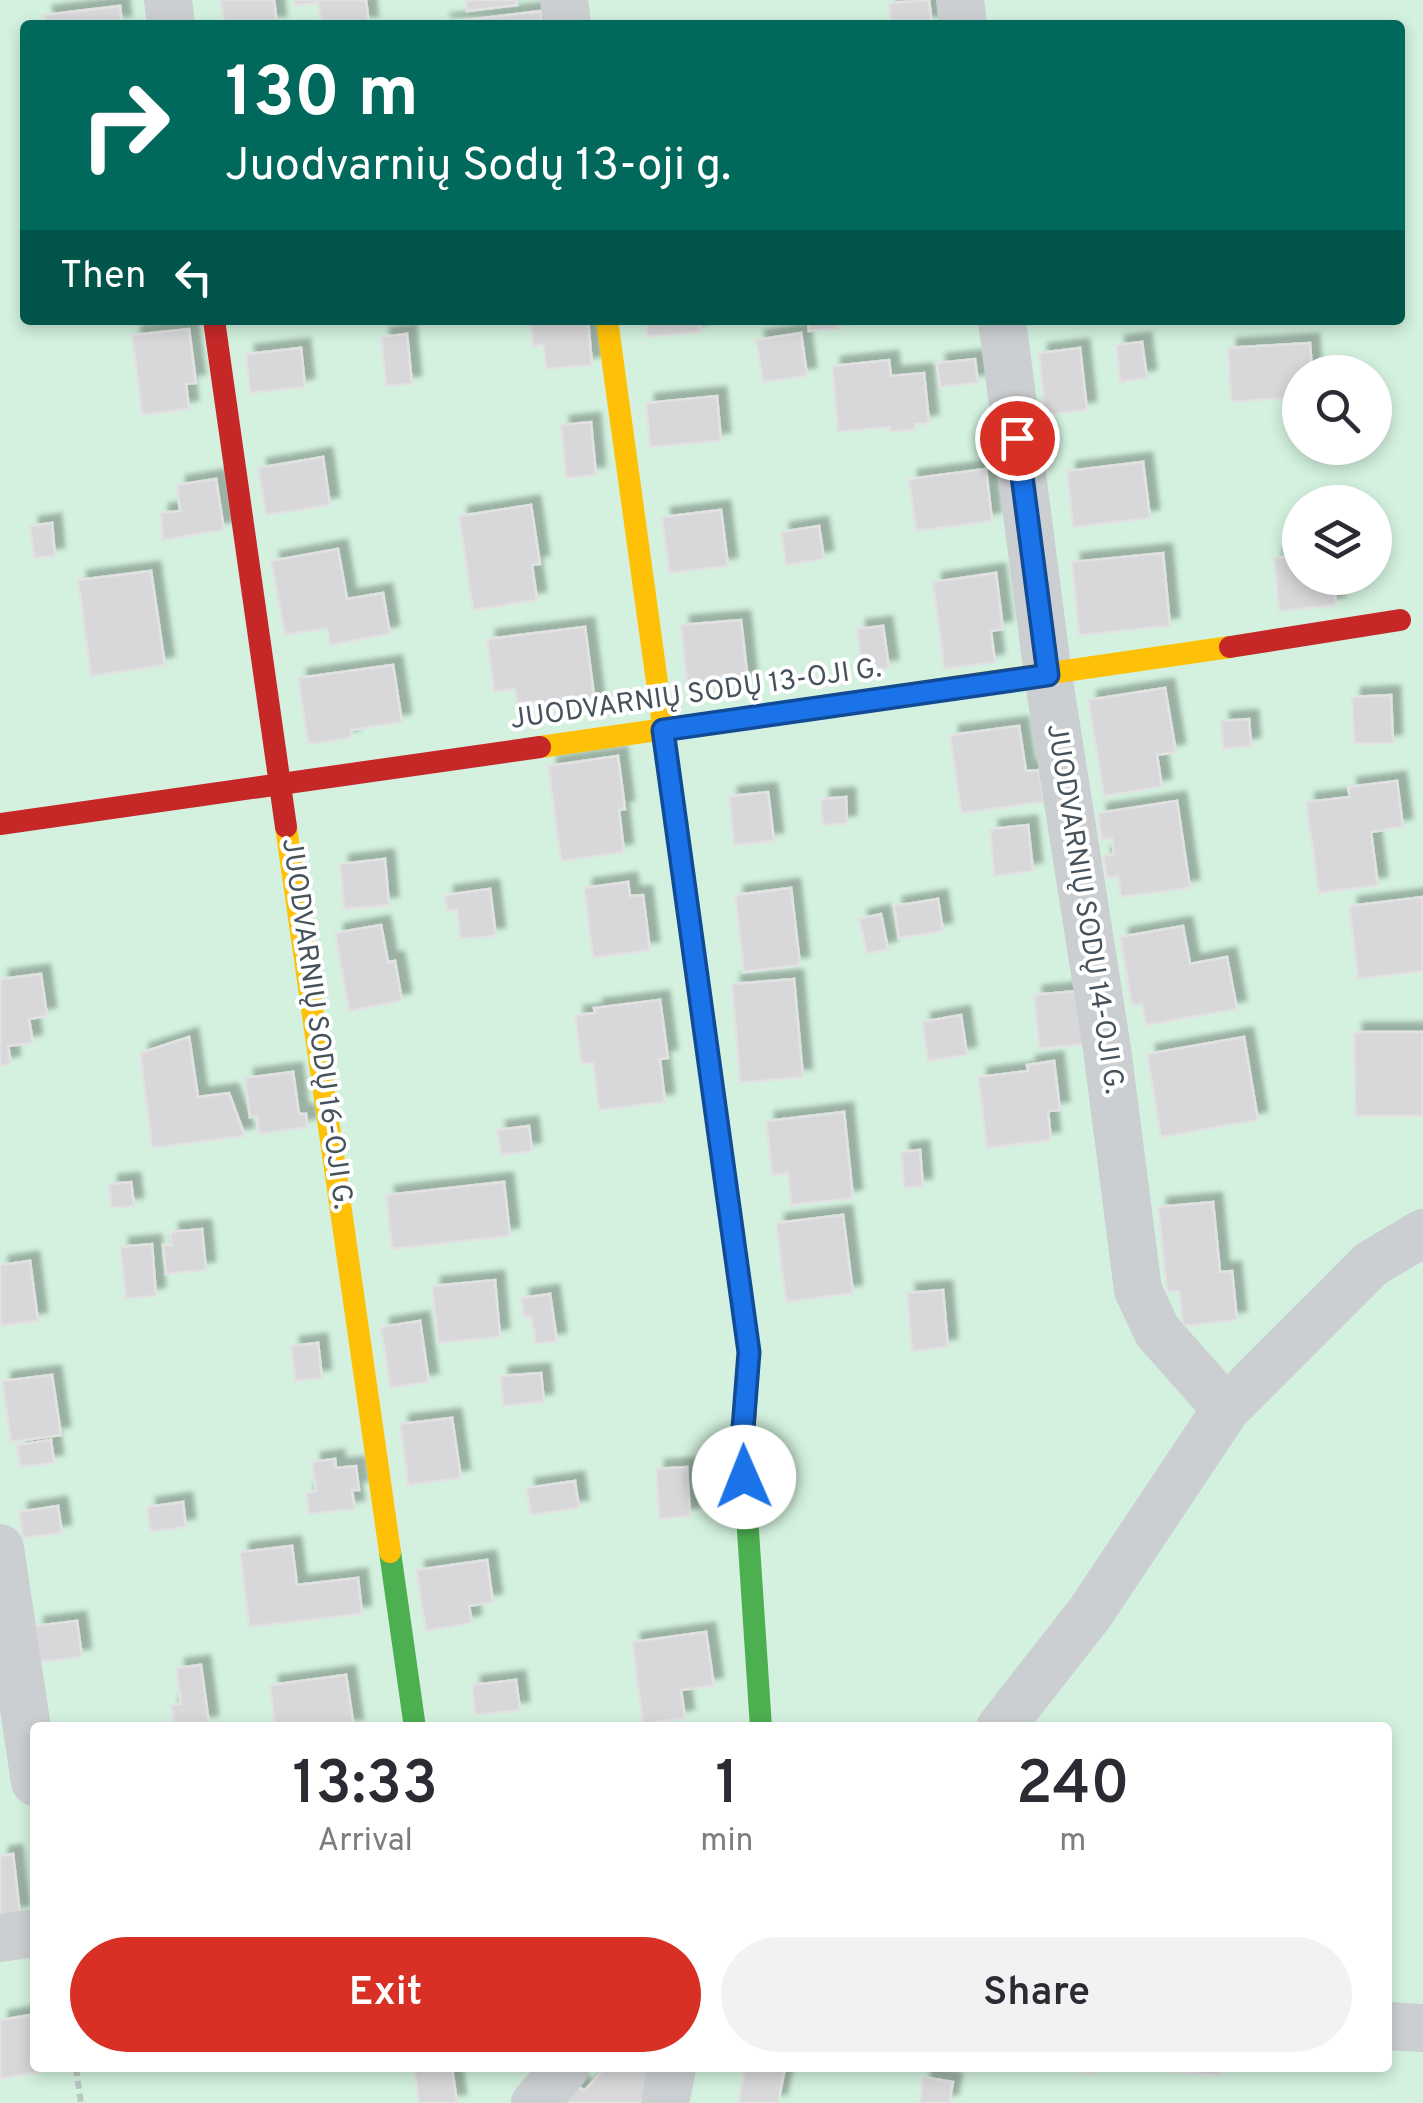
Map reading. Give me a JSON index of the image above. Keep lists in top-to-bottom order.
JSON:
{
  "streets": {
    "street": ["JUODVARNIŲ SODŲ 13-OJI G.", "JUODVARNIŲ SODŲ 14-OJI G.", "JUODVARNIŲ SODŲ 16-OJI G."]
  },
  "crossings": [
    ["JUODVARNIŲ SODŲ 13-OJI G.", "JUODVARNIŲ SODŲ 14-OJI G."],
    ["JUODVARNIŲ SODŲ 13-OJI G.", "JUODVARNIŲ SODŲ 16-OJI G."]
  ],
  "page": {
    "turn": ["130 m", "Juodvarnių Sodų 13-oji g."],
    "then": "Then",
    "eta": [
      "13:33",
      "Arrival",
      "1",
      "min",
      "240",
      "m"
    ],
    "buttons": ["Exit", "Share"]
  }
}
